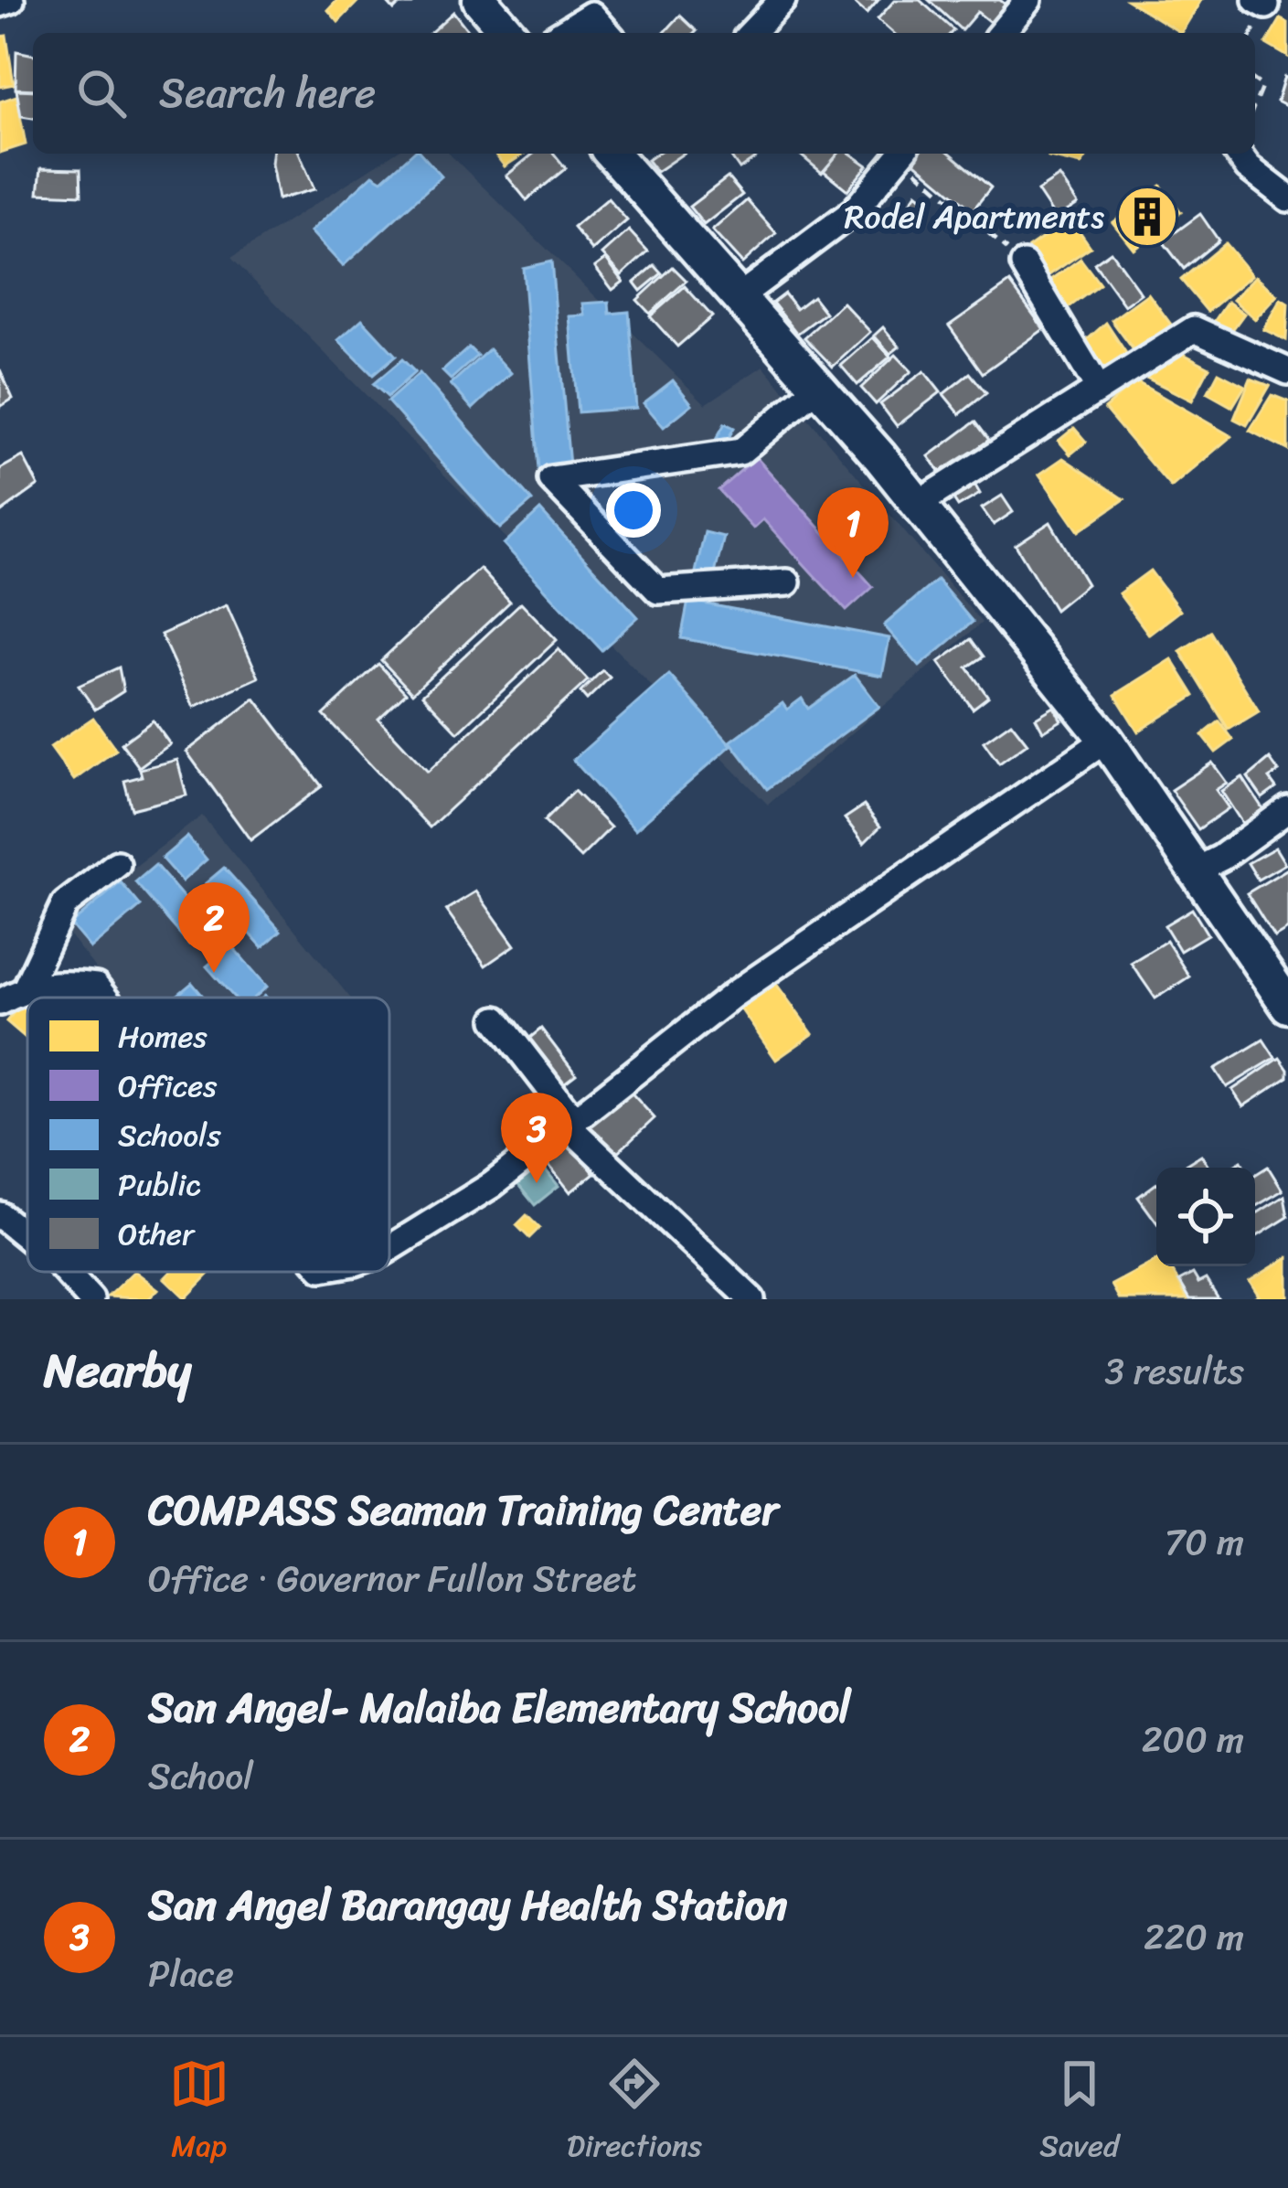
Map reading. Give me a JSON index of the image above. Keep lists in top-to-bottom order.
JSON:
{
  "places": {
    "building": ["Rodel Apartments"]
  },
  "legend": [
    "Homes",
    "Offices",
    "Schools",
    "Public",
    "Other"
  ],
  "page": {
    "search": "Search here",
    "pins": ["1", "2", "3"],
    "heading": ["Nearby", "3 results"],
    "list": [
      {
        "mark": "1",
        "name": "COMPASS Seaman Training Center",
        "note": "Office · Governor Fullon Street",
        "value": "70 m"
      },
      {
        "mark": "2",
        "name": "San Angel- Malaiba Elementary School",
        "note": "School",
        "value": "200 m"
      },
      {
        "mark": "3",
        "name": "San Angel Barangay Health Station",
        "note": "Place",
        "value": "220 m"
      }
    ],
    "nav": ["Map", "Directions", "Saved"]
  }
}
